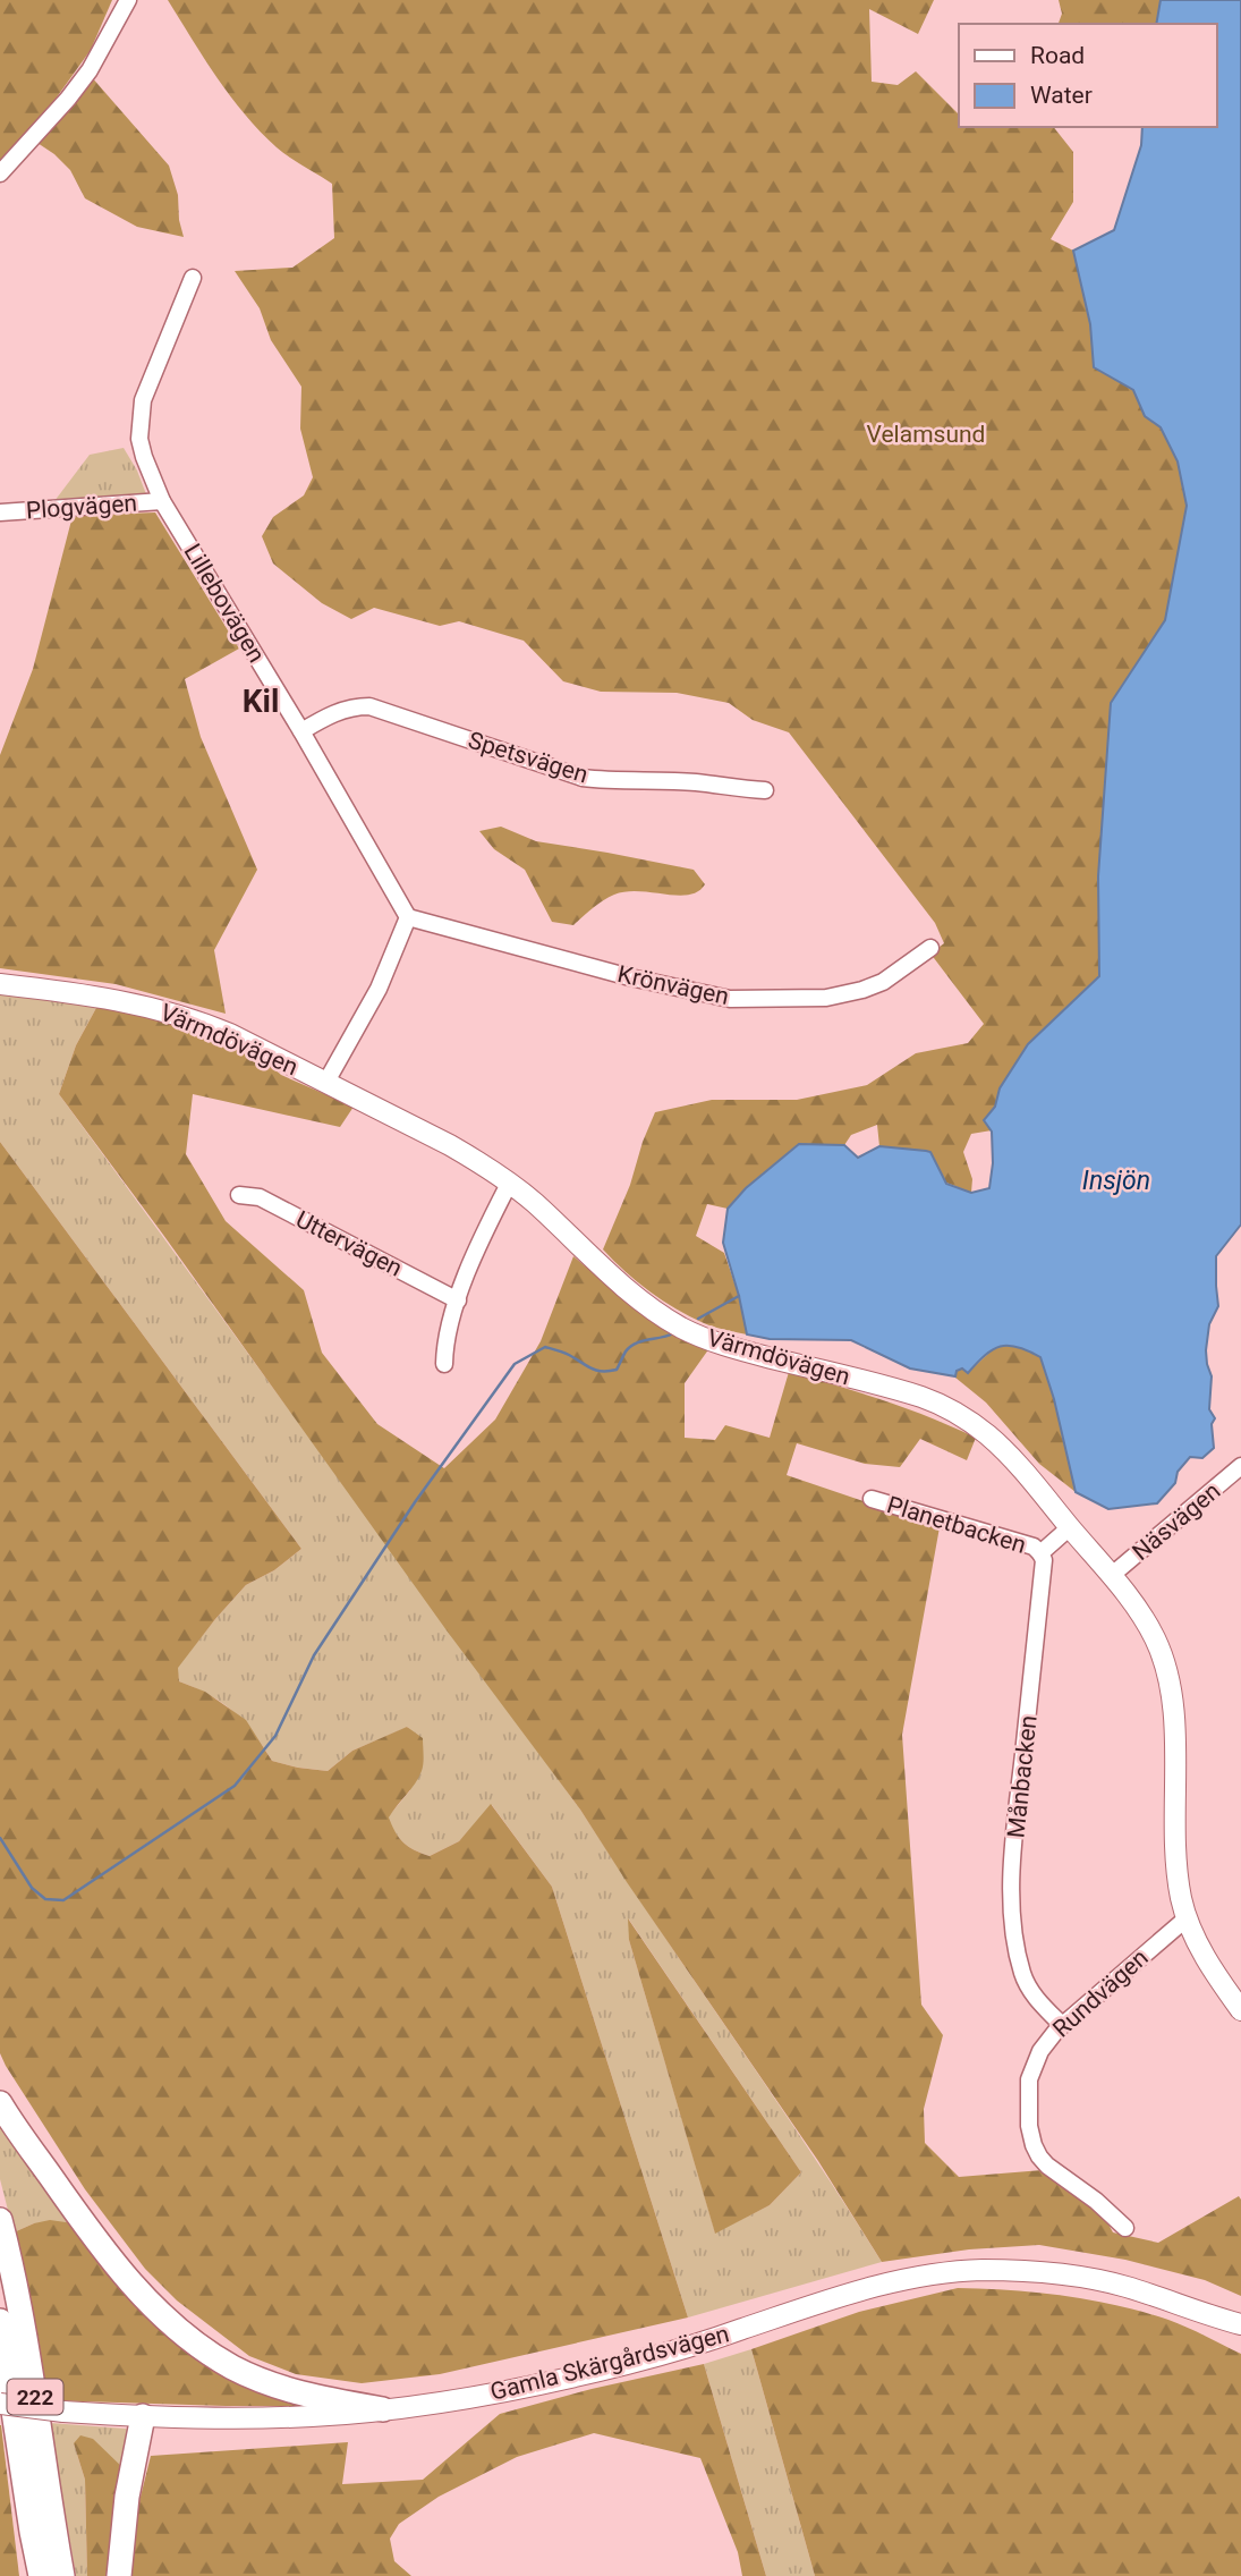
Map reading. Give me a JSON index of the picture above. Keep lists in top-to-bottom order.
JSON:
{
  "streets": {
    "highway": ["222"],
    "main road": ["Värmdövägen", "Gamla Skärgårdsvägen"],
    "street": [
      "Plogvägen",
      "Lillebovägen",
      "Spetsvägen",
      "Krönvägen",
      "Uttervägen",
      "Näsvägen",
      "Planetbacken",
      "Månbacken",
      "Rundvägen"
    ]
  },
  "crossings": [
    ["Plogvägen", "Lillebovägen"],
    ["Lillebovägen", "Spetsvägen"],
    ["Lillebovägen", "Krönvägen"],
    ["Värmdövägen", "Näsvägen"],
    ["Värmdövägen", "Rundvägen"],
    ["Planetbacken", "Månbacken"],
    ["Månbacken", "Rundvägen"]
  ],
  "districts": ["Kil"],
  "water": ["Insjön"],
  "parks": ["Velamsund"],
  "legend": ["Road", "Water"]
}
